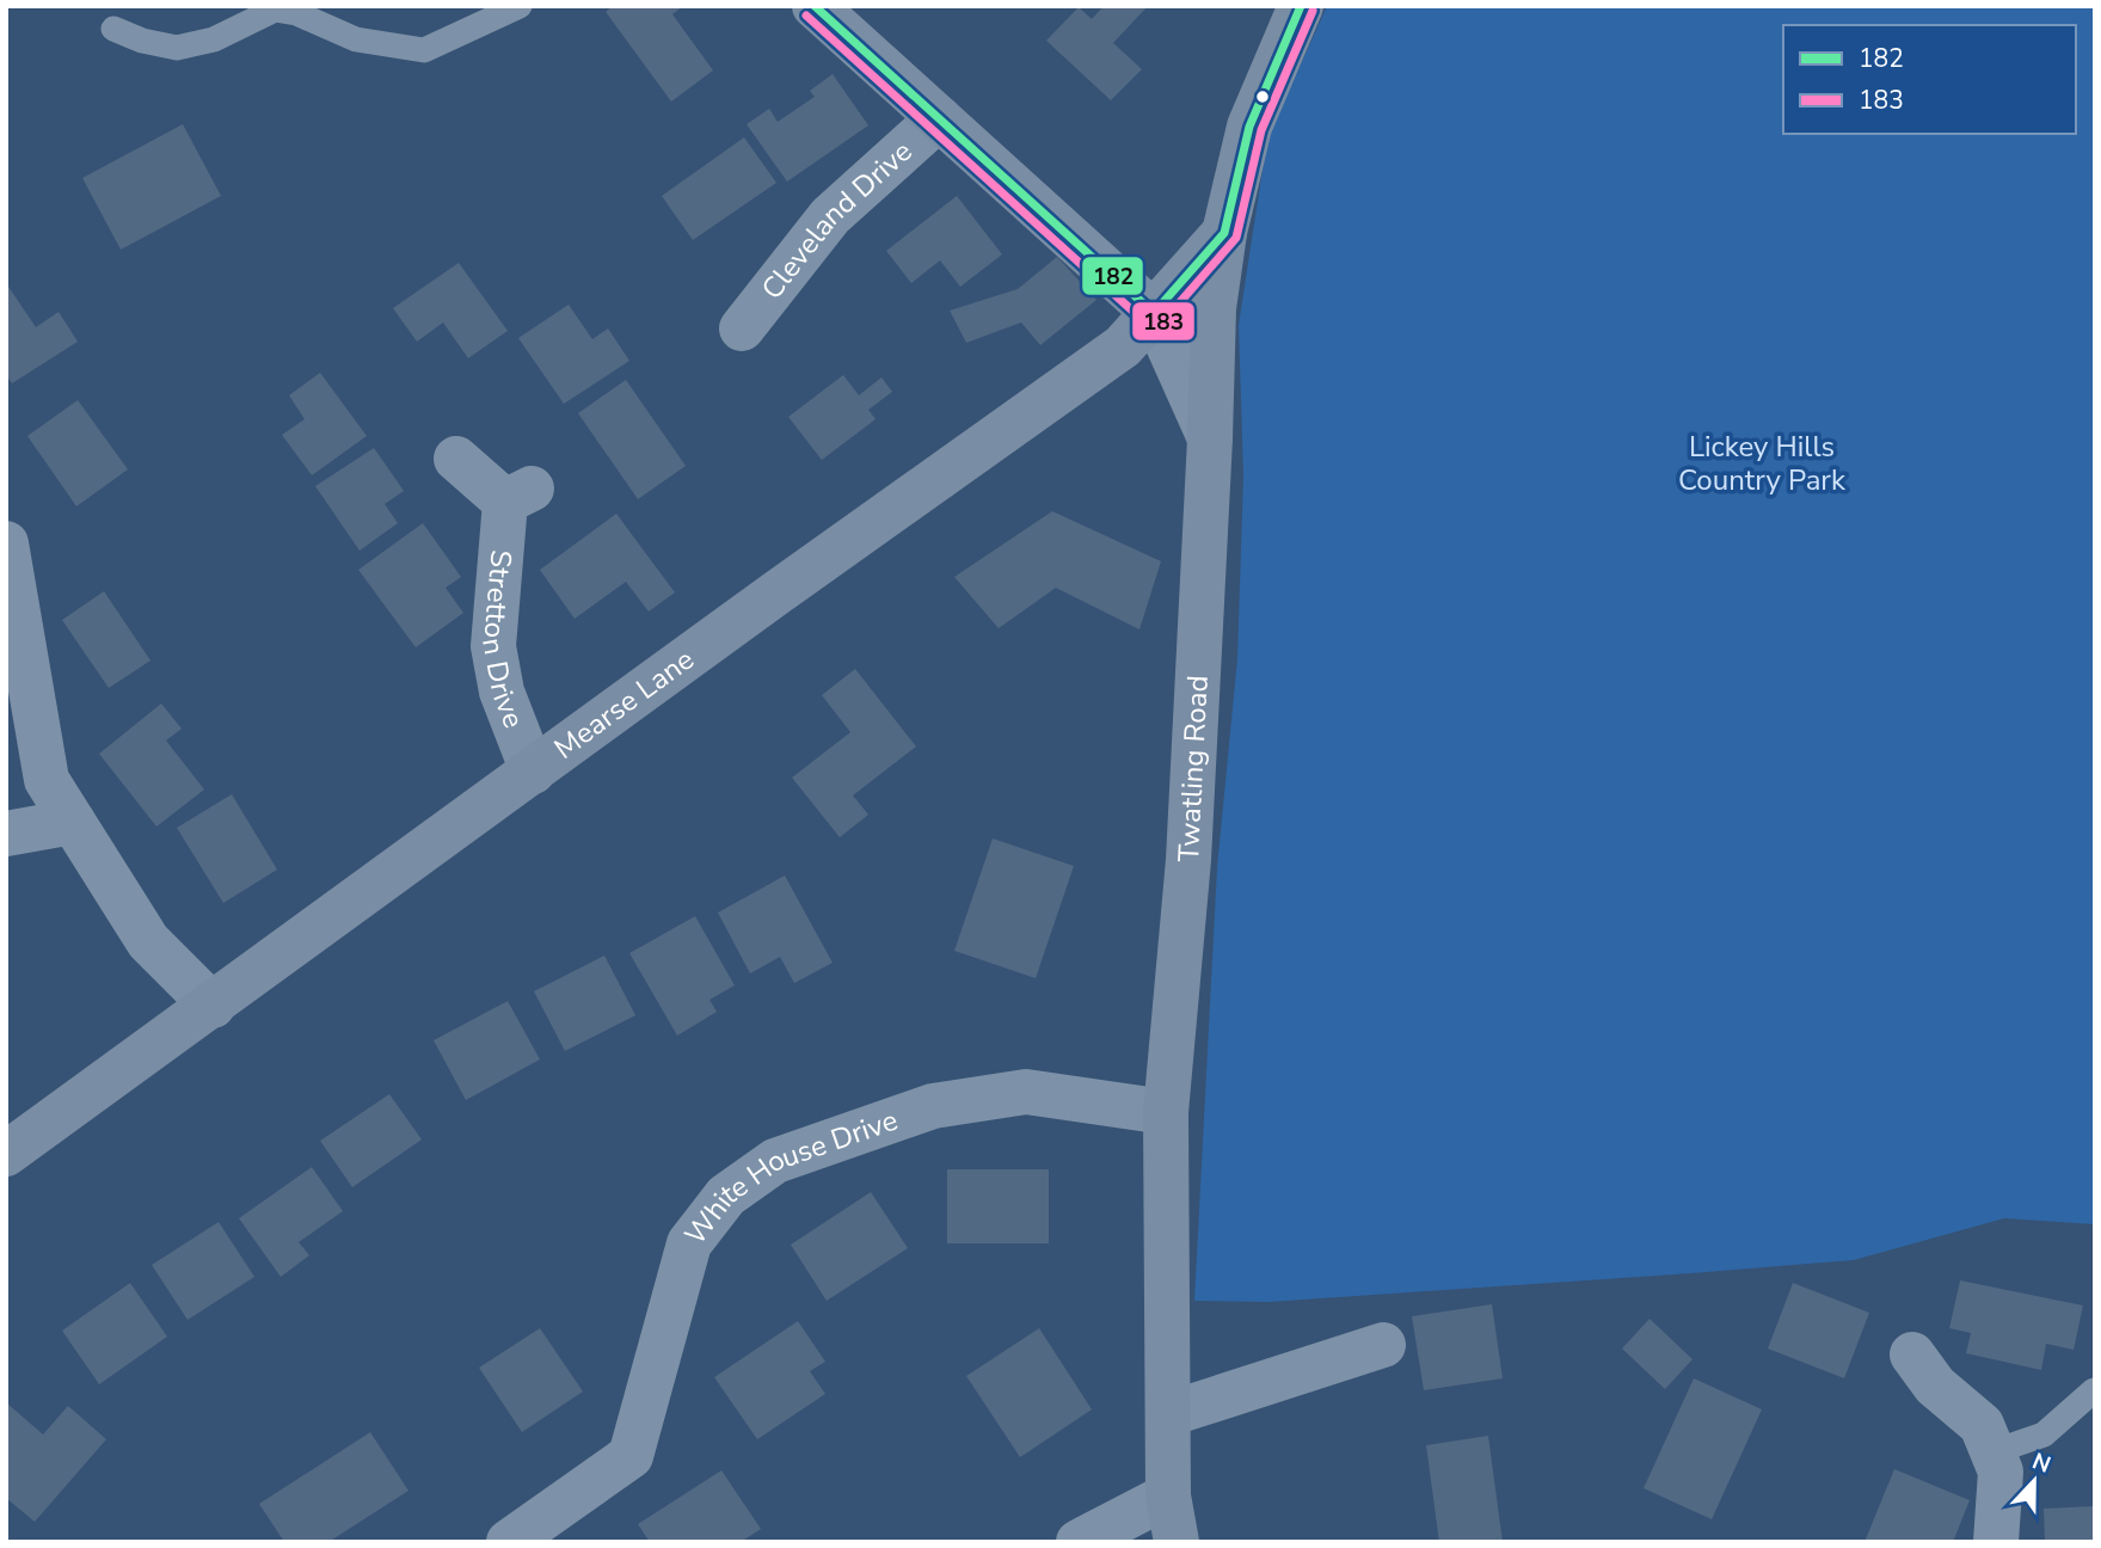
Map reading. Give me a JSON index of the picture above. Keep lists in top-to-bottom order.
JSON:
{
  "streets": {
    "street": [
      "Cleveland Drive",
      "Stretton Drive",
      "Mearse Lane",
      "Twatling Road",
      "White House Drive"
    ]
  },
  "crossings": [
    ["Stretton Drive", "Mearse Lane"],
    ["Mearse Lane", "Twatling Road"],
    ["Twatling Road", "White House Drive"]
  ],
  "parks": ["Lickey Hills Country Park"],
  "lines": ["transit line 182", "transit line 183"],
  "legend": ["182", "183"],
  "north": "top"
}
